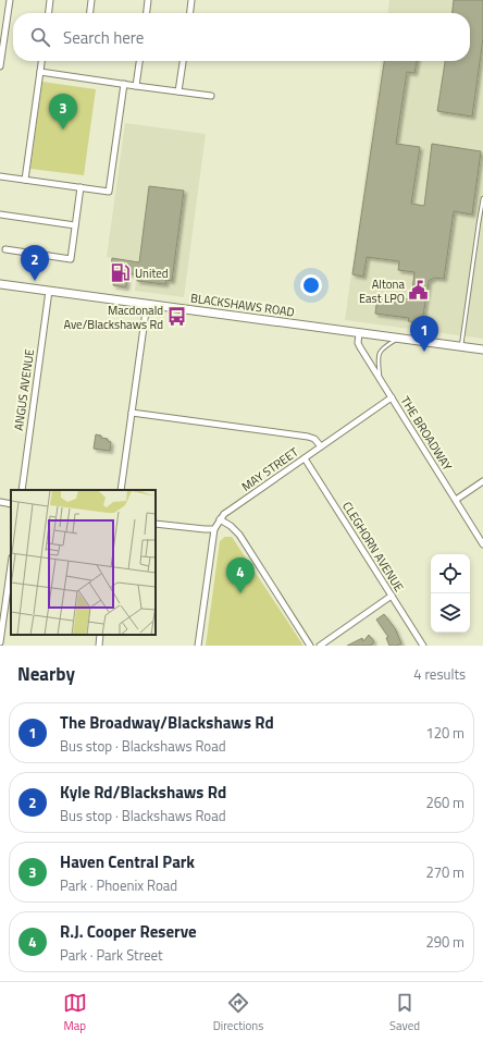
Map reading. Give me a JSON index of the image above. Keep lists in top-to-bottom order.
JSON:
{
  "streets": {
    "main road": ["BLACKSHAWS ROAD"],
    "street": [
      "ANGUS AVENUE",
      "THE BROADWAY",
      "MAY STREET",
      "CLEGHORN AVENUE"
    ]
  },
  "crossings": [
    ["BLACKSHAWS ROAD", "ANGUS AVENUE"],
    ["BLACKSHAWS ROAD", "THE BROADWAY"],
    ["THE BROADWAY", "MAY STREET"],
    ["MAY STREET", "CLEGHORN AVENUE"]
  ],
  "places": {
    "fuel station": ["United"],
    "public building": ["Altona East LPO"],
    "bus stop": ["Macdonald Ave/Blackshaws Rd"]
  },
  "page": {
    "search": "Search here",
    "pins": [
      "3",
      "2",
      "1",
      "4"
    ],
    "heading": ["Nearby", "4 results"],
    "list": [
      {
        "mark": "1",
        "name": "The Broadway/Blackshaws Rd",
        "note": "Bus stop · Blackshaws Road",
        "value": "120 m"
      },
      {
        "mark": "2",
        "name": "Kyle Rd/Blackshaws Rd",
        "note": "Bus stop · Blackshaws Road",
        "value": "260 m"
      },
      {
        "mark": "3",
        "name": "Haven Central Park",
        "note": "Park · Phoenix Road",
        "value": "270 m"
      },
      {
        "mark": "4",
        "name": "R.J. Cooper Reserve",
        "note": "Park · Park Street",
        "value": "290 m"
      }
    ],
    "nav": ["Map", "Directions", "Saved"]
  }
}
